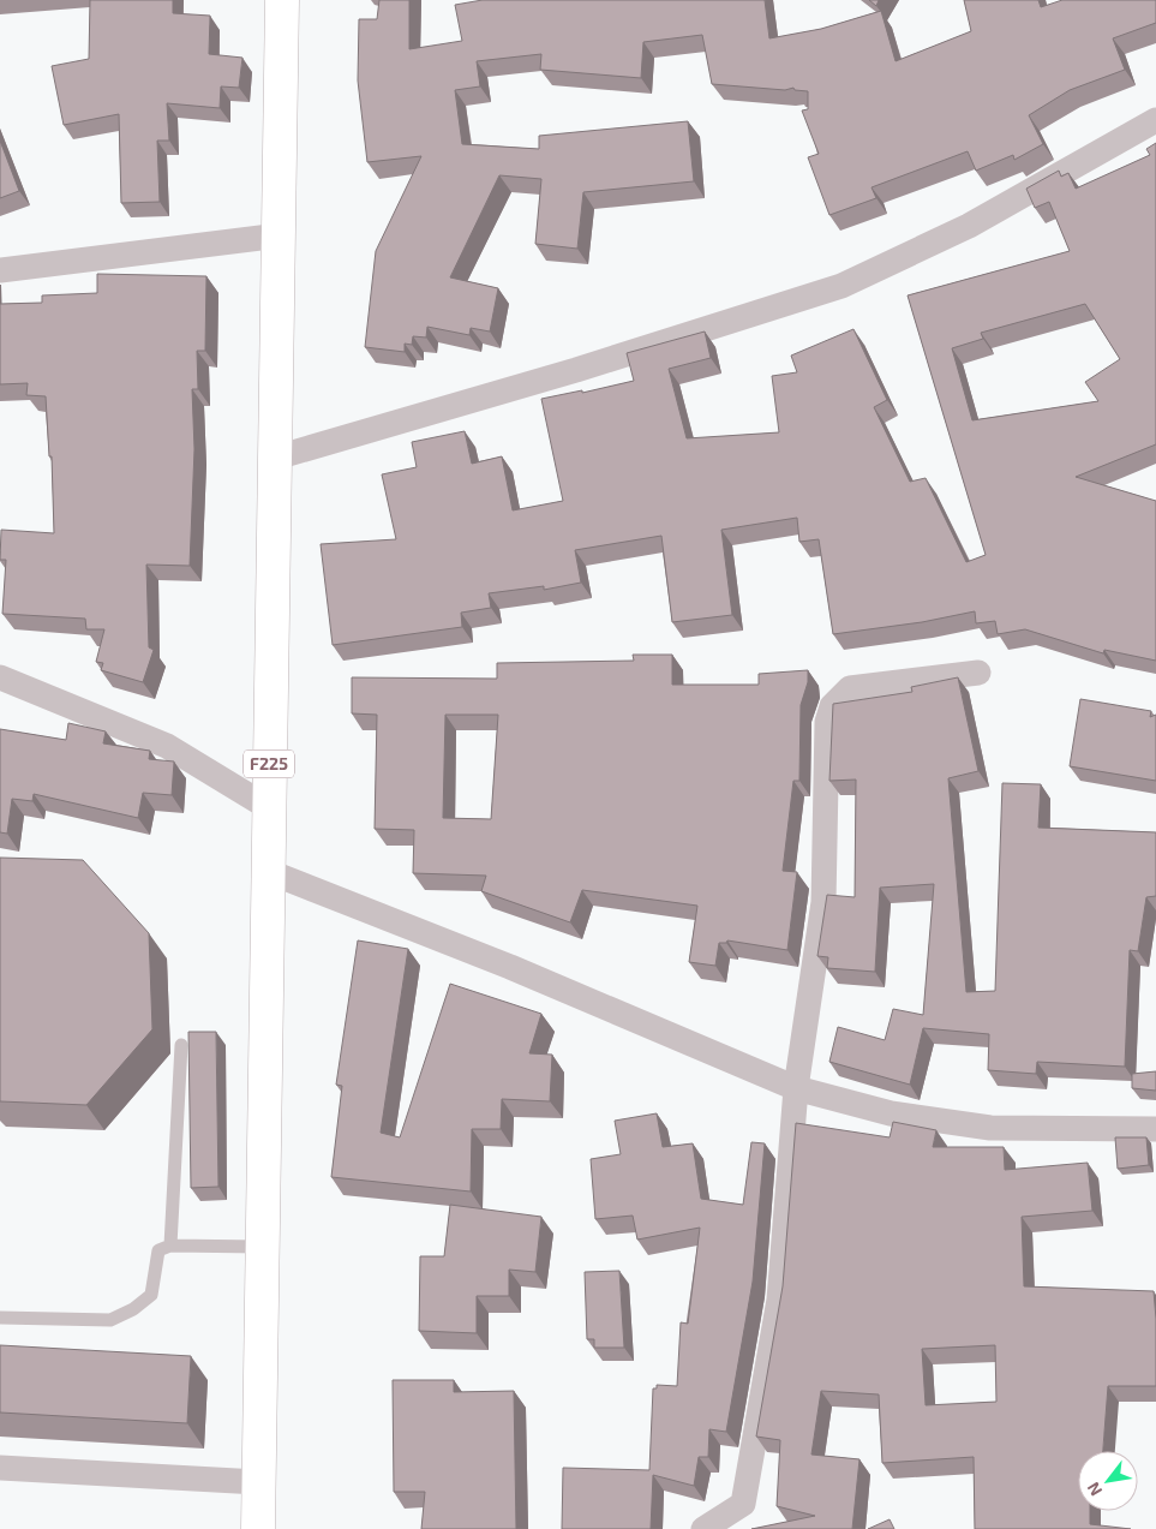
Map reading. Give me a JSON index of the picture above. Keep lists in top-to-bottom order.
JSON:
{
  "streets": {
    "main road": ["F225"]
  },
  "north": "bottom left"
}
